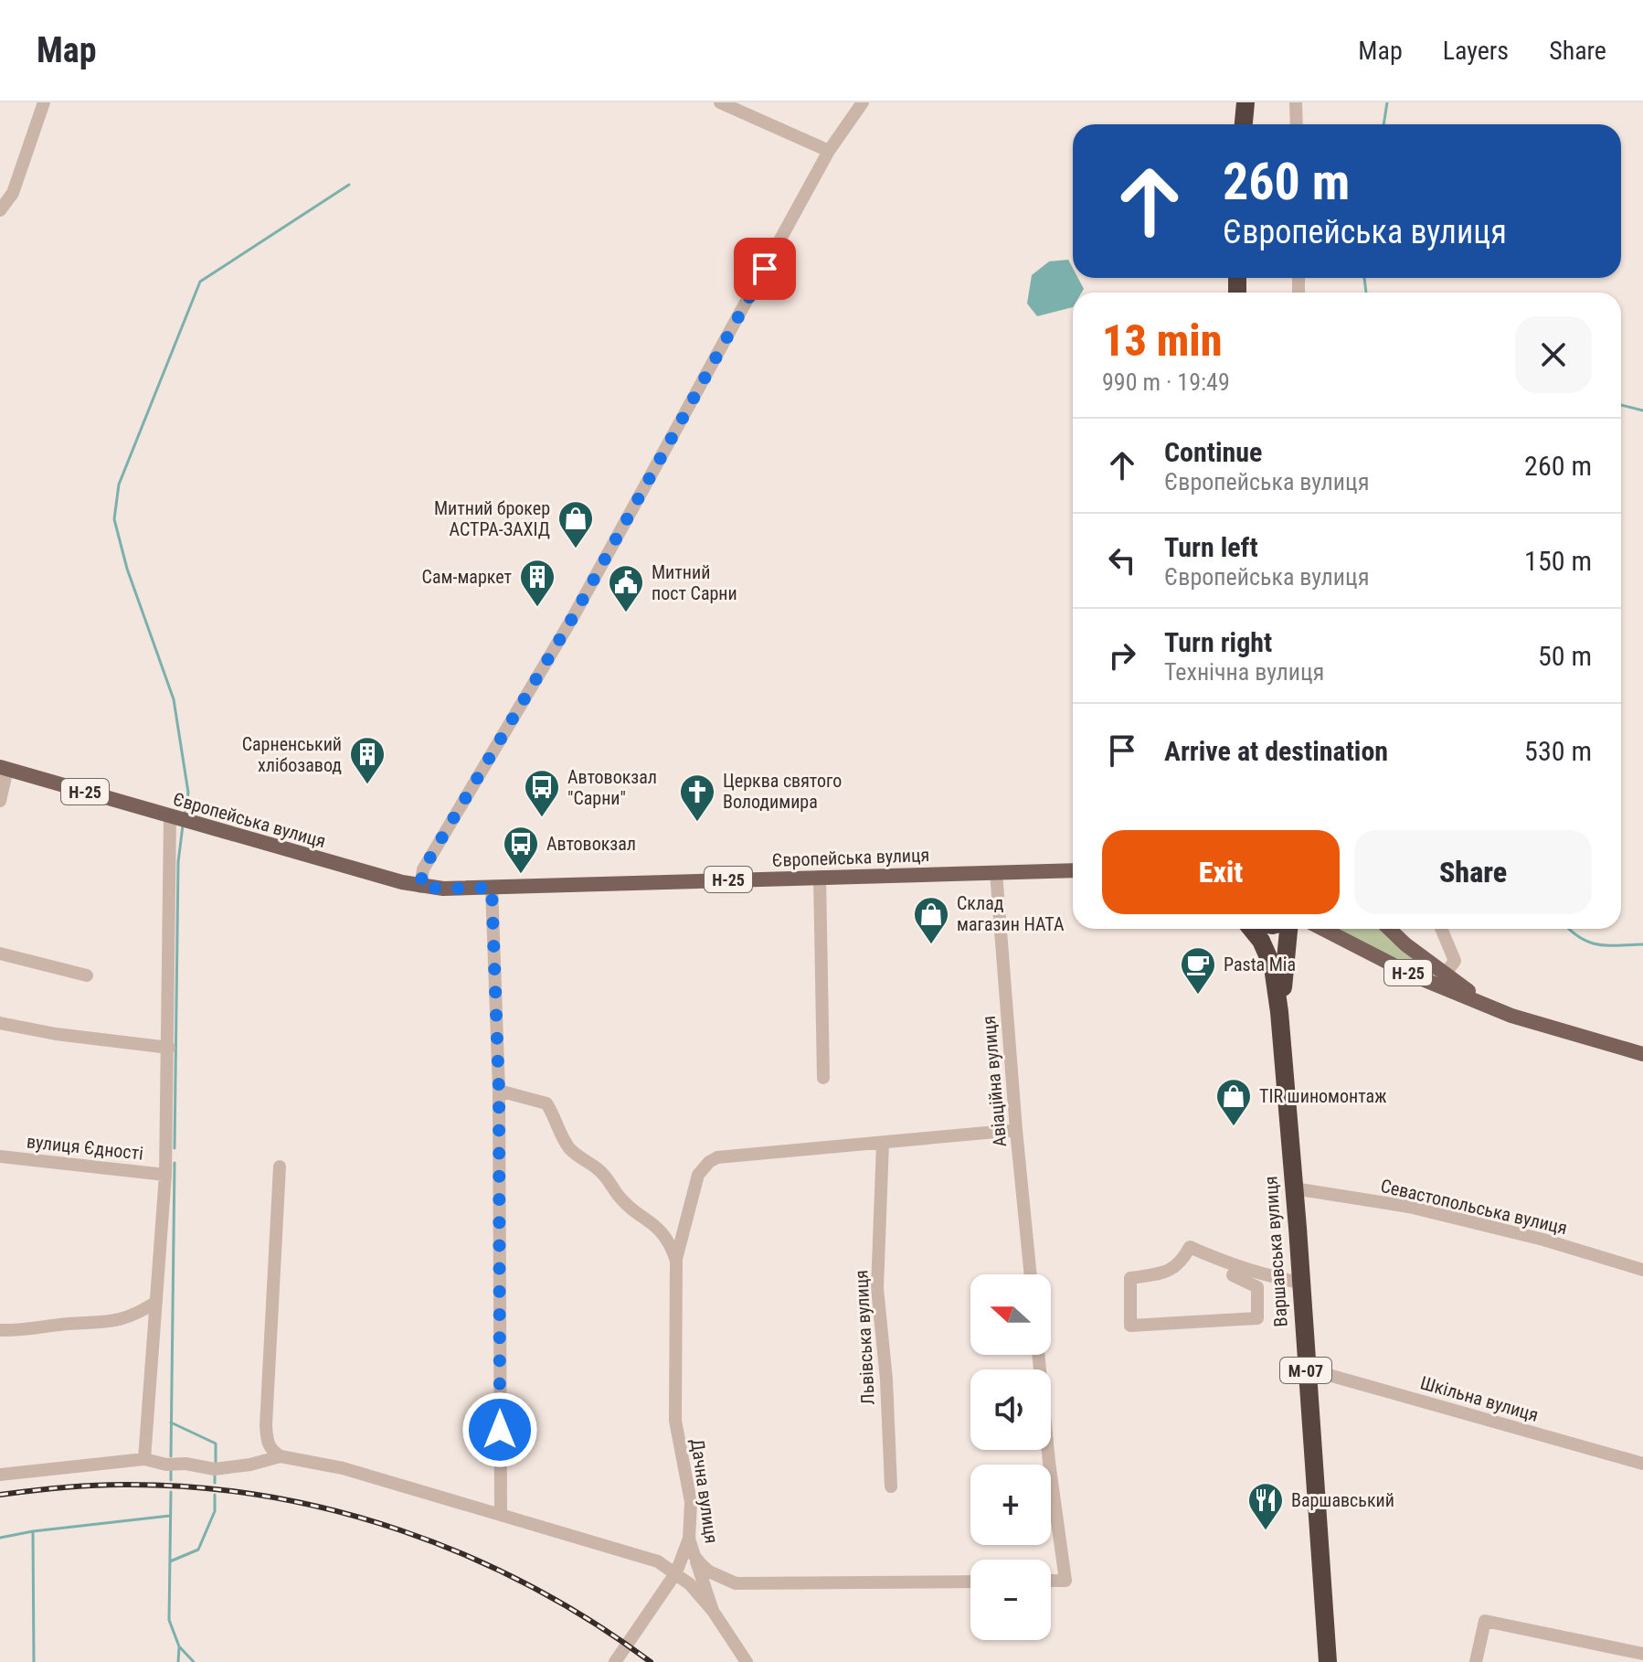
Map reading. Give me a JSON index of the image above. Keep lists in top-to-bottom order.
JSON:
{
  "streets": {
    "highway": ["Варшавська вулиця", "М-07"],
    "main road": ["Н-25", "Європейська вулиця"],
    "street": [
      "Авіаційна вулиця",
      "вулиця Єдності",
      "Севастопольська вулиця",
      "Львівська вулиця",
      "Шкільна вулиця",
      "Дачна вулиця"
    ]
  },
  "crossings": [
    ["Європейська вулиця", "Авіаційна вулиця"],
    ["Севастопольська вулиця", "Варшавська вулиця"],
    ["Варшавська вулиця", "М-07"],
    ["Варшавська вулиця", "Шкільна вулиця"]
  ],
  "places": {
    "shop": ["Митний брокер АСТРА-ЗАХІД", "Склад магазин НАТА", "TIR шиномонтаж"],
    "building": ["Сам-маркет", "Сарненський хлібозавод"],
    "public building": ["Митний пост Сарни"],
    "bus stop": ["Автовокзал \"Сарни\"", "Автовокзал"],
    "church": ["Церква святого Володимира"],
    "cafe": ["Pasta Mia"],
    "restaurant": ["Варшавський"]
  },
  "north": "left",
  "page": {
    "header": "Map",
    "nav": ["Map", "Layers", "Share"],
    "turn": ["260 m", "Європейська вулиця"],
    "heading": ["13 min", "990 m · 19:49"],
    "list": [
      {
        "name": "Continue",
        "note": "Європейська вулиця",
        "value": "260 m"
      },
      {
        "name": "Turn left",
        "note": "Європейська вулиця",
        "value": "150 m"
      },
      {
        "name": "Turn right",
        "note": "Технічна вулиця",
        "value": "50 m"
      },
      {
        "name": "Arrive at destination",
        "value": "530 m"
      }
    ],
    "buttons": ["Exit", "Share"],
    "map_buttons": ["+", "−"]
  }
}
